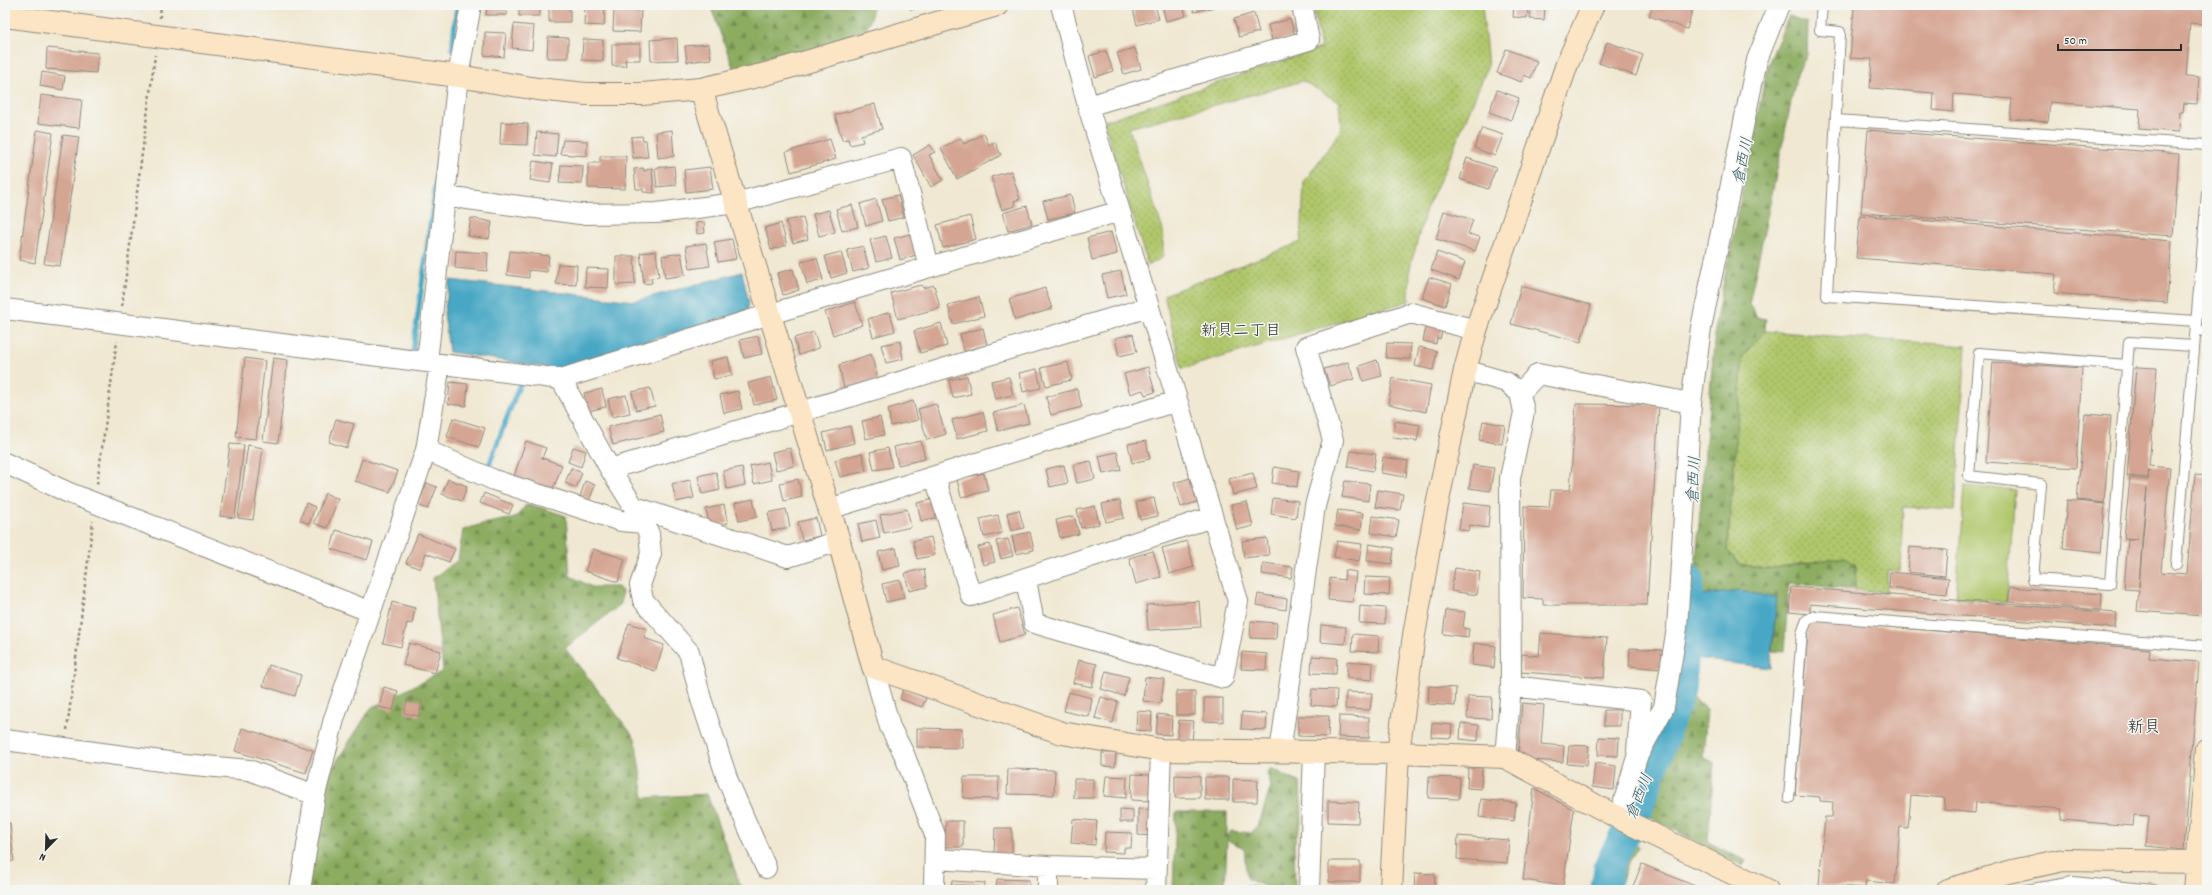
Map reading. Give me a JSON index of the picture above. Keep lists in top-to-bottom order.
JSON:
{
  "districts": ["新貝二丁目", "新貝"],
  "water": ["倉西川"],
  "scale_bar": "50 m",
  "north": "bottom left"
}
